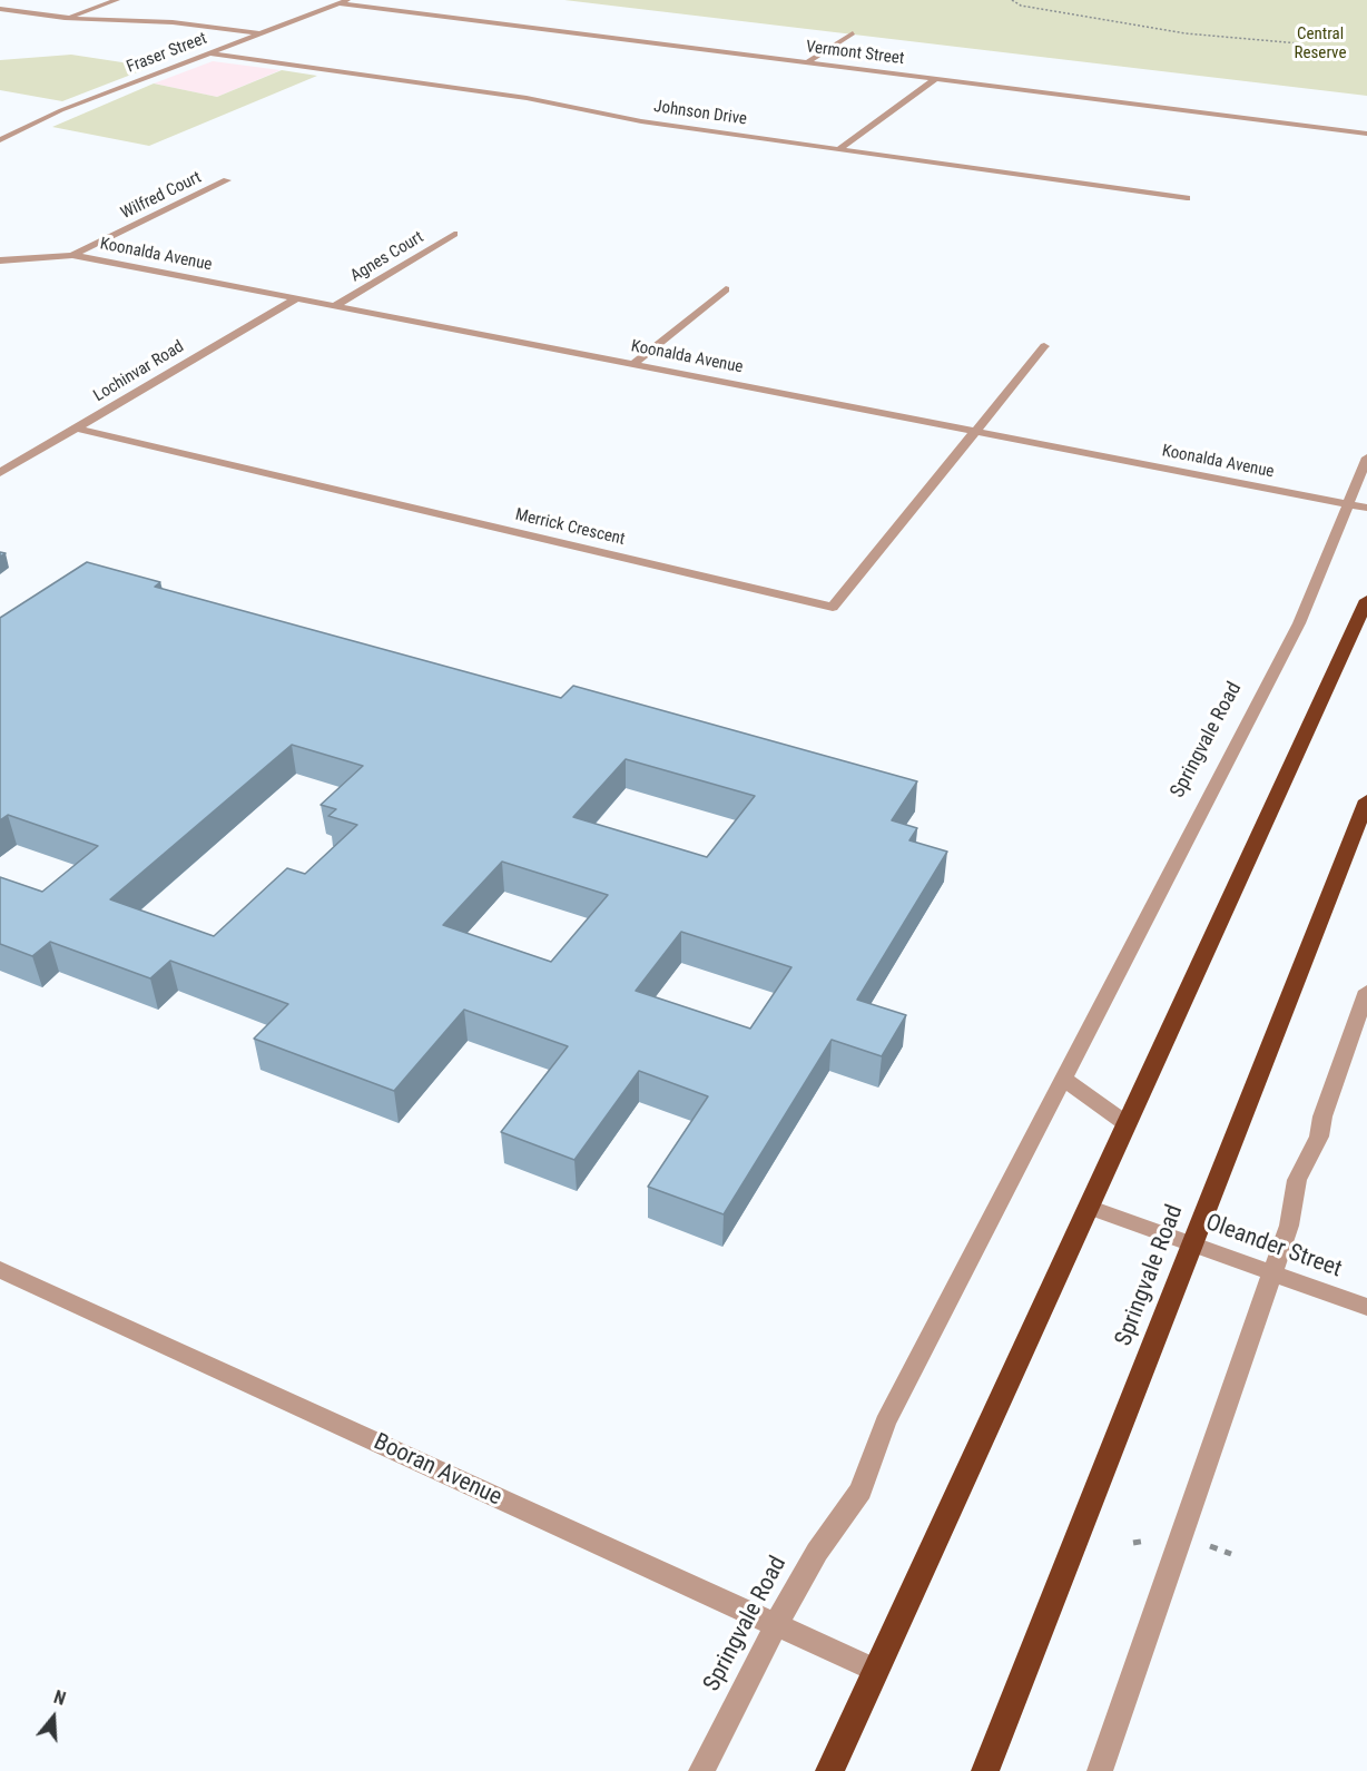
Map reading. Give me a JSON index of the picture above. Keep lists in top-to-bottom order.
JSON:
{
  "streets": {
    "highway": ["Springvale Road"],
    "street": [
      "Fraser Street",
      "Vermont Street",
      "Johnson Drive",
      "Wilfred Court",
      "Koonalda Avenue",
      "Agnes Court",
      "Lochinvar Road",
      "Merrick Crescent",
      "Oleander Street",
      "Booran Avenue"
    ]
  },
  "crossings": [
    ["Fraser Street", "Vermont Street"],
    ["Fraser Street", "Johnson Drive"],
    ["Wilfred Court", "Koonalda Avenue"],
    ["Koonalda Avenue", "Agnes Court"],
    ["Koonalda Avenue", "Lochinvar Road"],
    ["Koonalda Avenue", "Merrick Crescent"],
    ["Koonalda Avenue", "Springvale Road"],
    ["Lochinvar Road", "Merrick Crescent"],
    ["Springvale Road", "Oleander Street"],
    ["Springvale Road", "Booran Avenue"]
  ],
  "parks": ["Central Reserve"],
  "north": "top"
}
